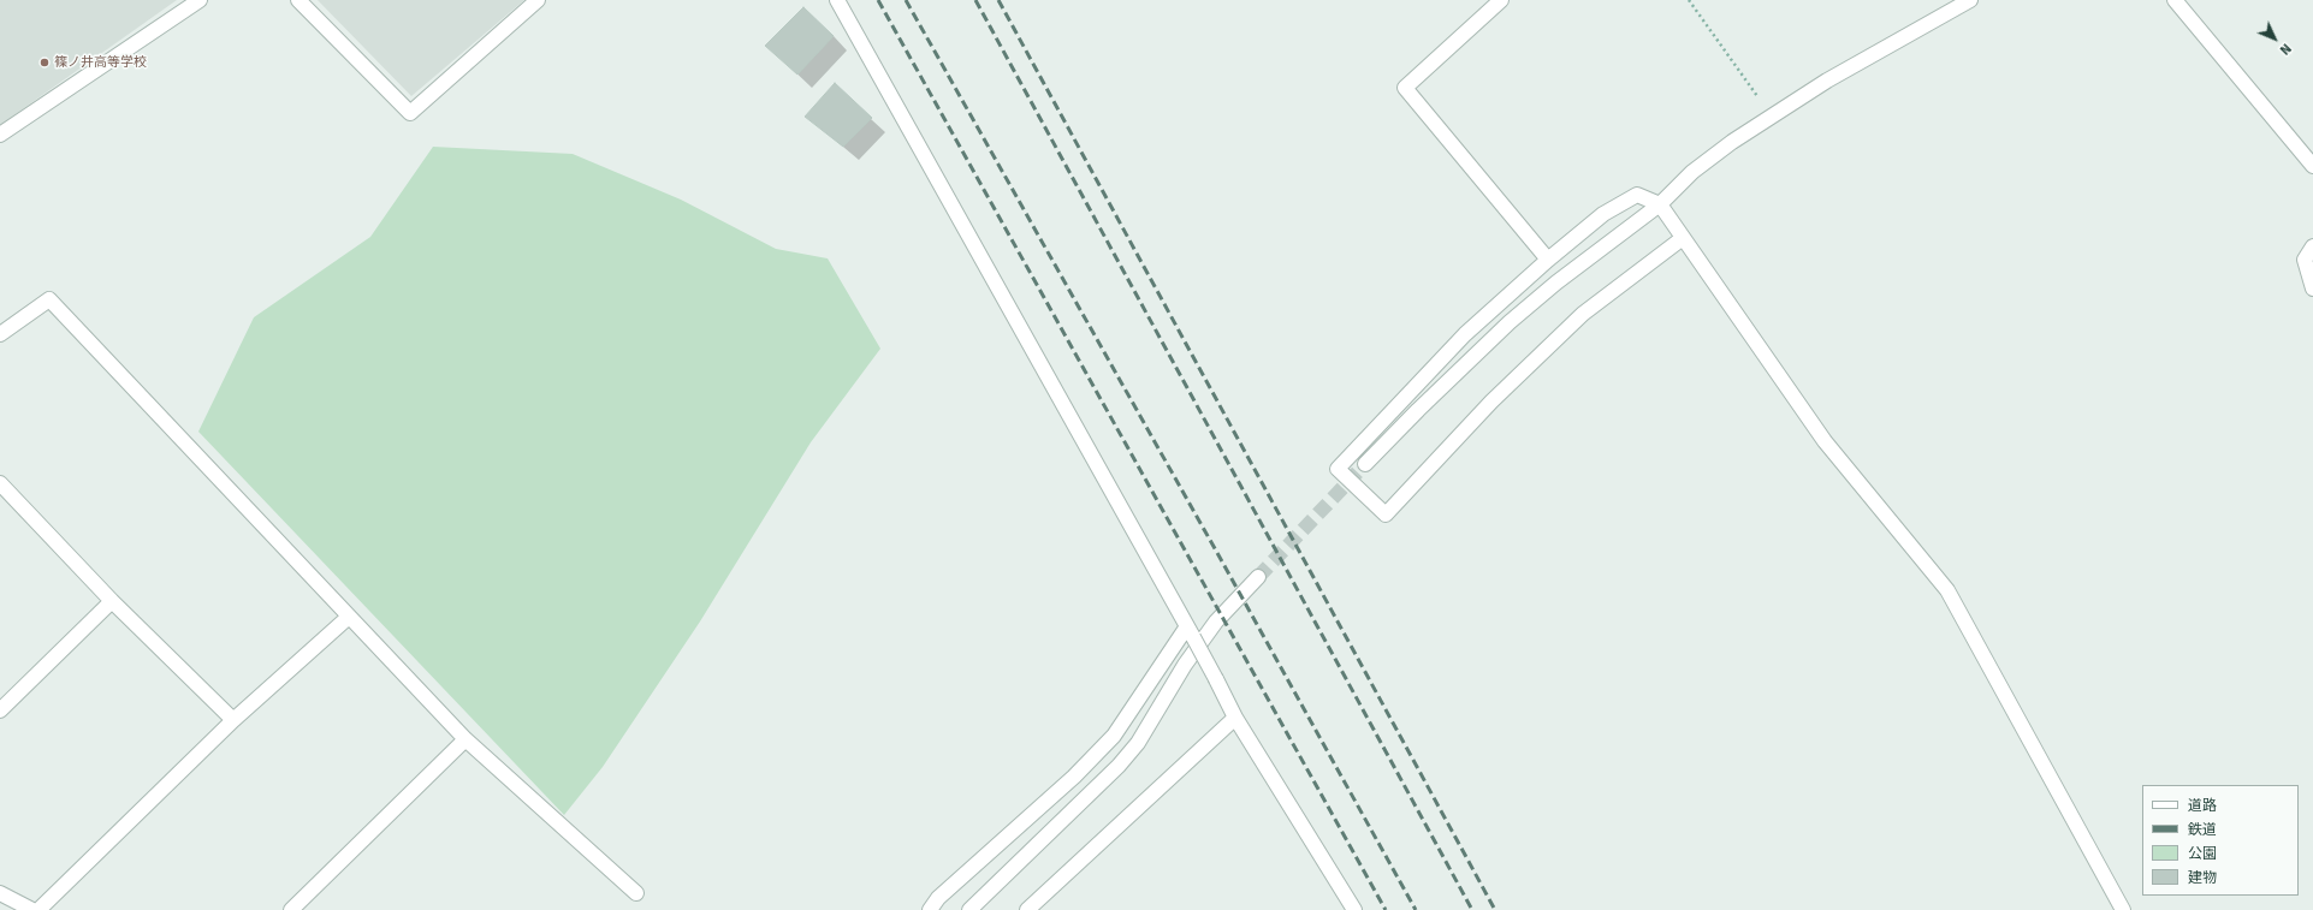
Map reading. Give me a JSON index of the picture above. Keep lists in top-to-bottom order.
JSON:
{
  "places": ["篠ノ井高等学校"],
  "legend": [
    "道路",
    "鉄道",
    "公園",
    "建物"
  ],
  "north": "bottom right"
}
